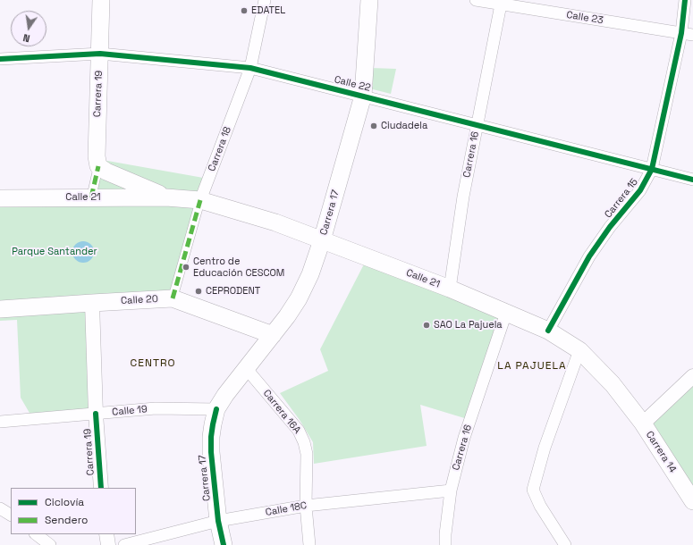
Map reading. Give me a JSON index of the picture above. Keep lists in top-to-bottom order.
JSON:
{
  "streets": {
    "main road": [
      "Carrera 19",
      "Calle 21",
      "Carrera 17",
      "Calle 20",
      "Carrera 14"
    ],
    "street": [
      "Calle 23",
      "Calle 22",
      "Carrera 18",
      "Carrera 16",
      "Carrera 15",
      "Calle 19",
      "Carrera 16A",
      "Calle 18C"
    ]
  },
  "crossings": [
    ["Calle 23", "Carrera 16"],
    ["Calle 23", "Carrera 15"],
    ["Calle 22", "Carrera 19"],
    ["Calle 22", "Carrera 18"],
    ["Calle 22", "Carrera 16"],
    ["Calle 22", "Carrera 15"],
    ["Calle 22", "Carrera 17"],
    ["Carrera 19", "Calle 21"],
    ["Carrera 19", "Calle 20"],
    ["Carrera 19", "Calle 19"],
    ["Carrera 18", "Calle 21"],
    ["Carrera 18", "Calle 20"],
    ["Carrera 16", "Calle 21"],
    ["Carrera 16", "Calle 18C"],
    ["Calle 21", "Carrera 15"],
    ["Calle 21", "Carrera 17"],
    ["Calle 21", "Carrera 14"],
    ["Carrera 17", "Calle 20"],
    ["Carrera 17", "Calle 19"],
    ["Carrera 17", "Carrera 16A"],
    ["Carrera 17", "Calle 18C"],
    ["Carrera 16A", "Calle 18C"]
  ],
  "districts": ["CENTRO", "LA PAJUELA"],
  "parks": ["Parque Santander"],
  "places": [
    "EDATEL",
    "Ciudadela",
    "Centro de Educación CESCOM",
    "CEPRODENT",
    "SAO La Pajuela"
  ],
  "legend": ["Ciclovía", "Sendero"],
  "north": "bottom"
}
